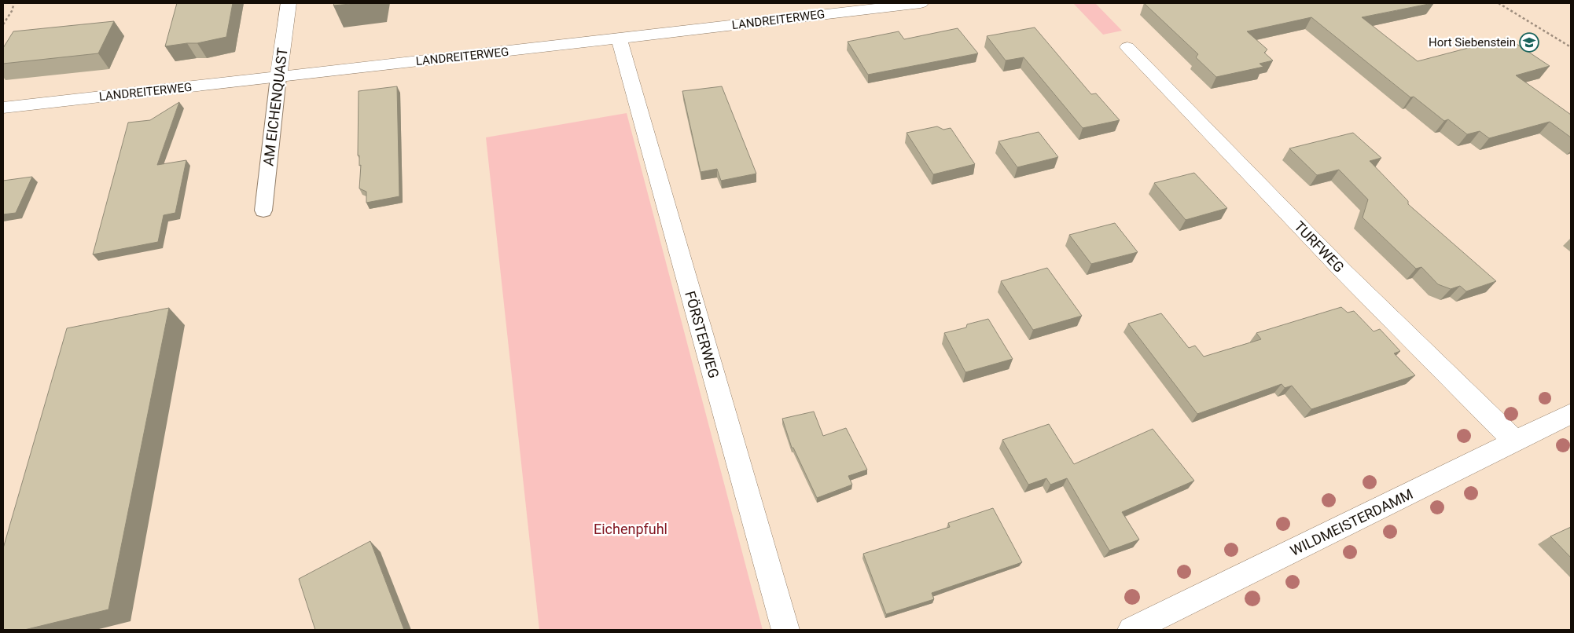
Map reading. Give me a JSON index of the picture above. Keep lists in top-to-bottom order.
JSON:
{
  "streets": {
    "street": [
      "LANDREITERWEG",
      "AM EICHENQUAST",
      "TURFWEG",
      "FÖRSTERWEG",
      "WILDMEISTERDAMM"
    ]
  },
  "crossings": [
    ["LANDREITERWEG", "AM EICHENQUAST"],
    ["LANDREITERWEG", "FÖRSTERWEG"],
    ["TURFWEG", "WILDMEISTERDAMM"]
  ],
  "parks": ["Eichenpfuhl"],
  "places": {
    "school or university": ["Hort Siebenstein"]
  }
}
